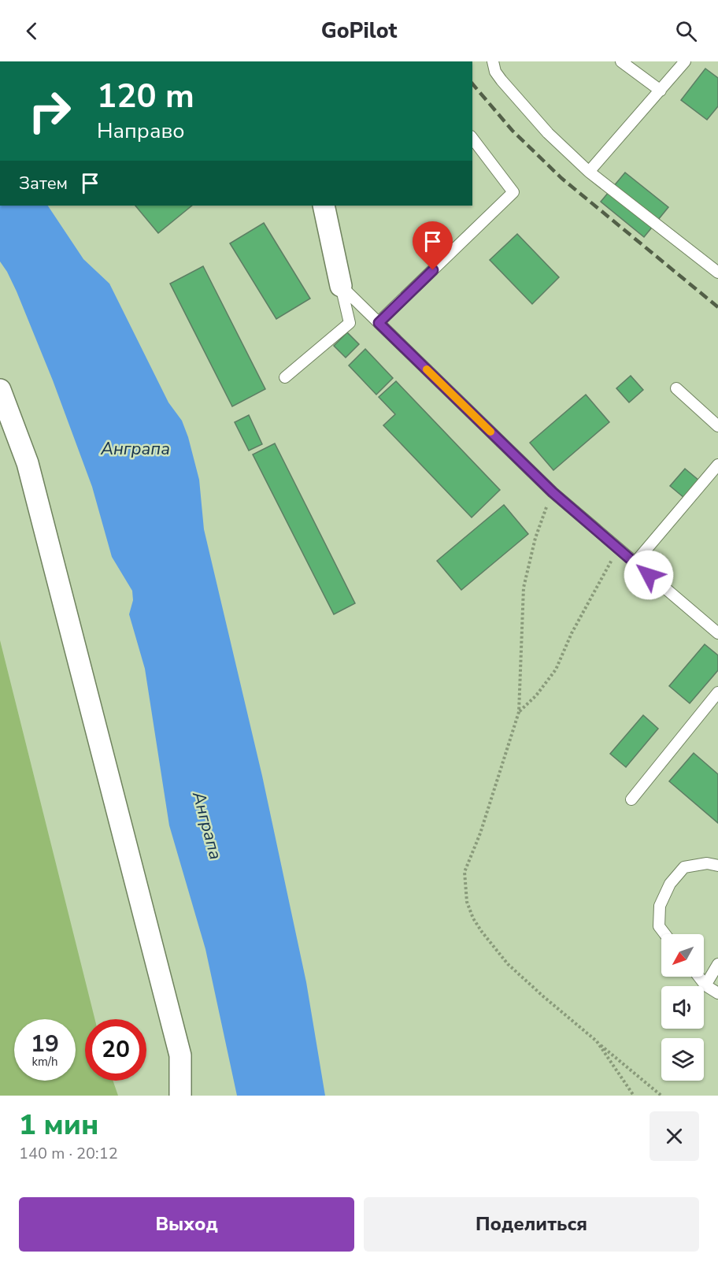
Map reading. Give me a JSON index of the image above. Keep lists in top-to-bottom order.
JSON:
{
  "water": ["Анграпа"],
  "north": "bottom left",
  "page": {
    "header": "GoPilot",
    "turn": ["120 m", "Направо"],
    "then": "Затем",
    "speed": "19 km/h",
    "limit": "20",
    "heading": ["1 мин", "140 m · 20:12"],
    "buttons": ["Выход", "Поделиться"]
  }
}
